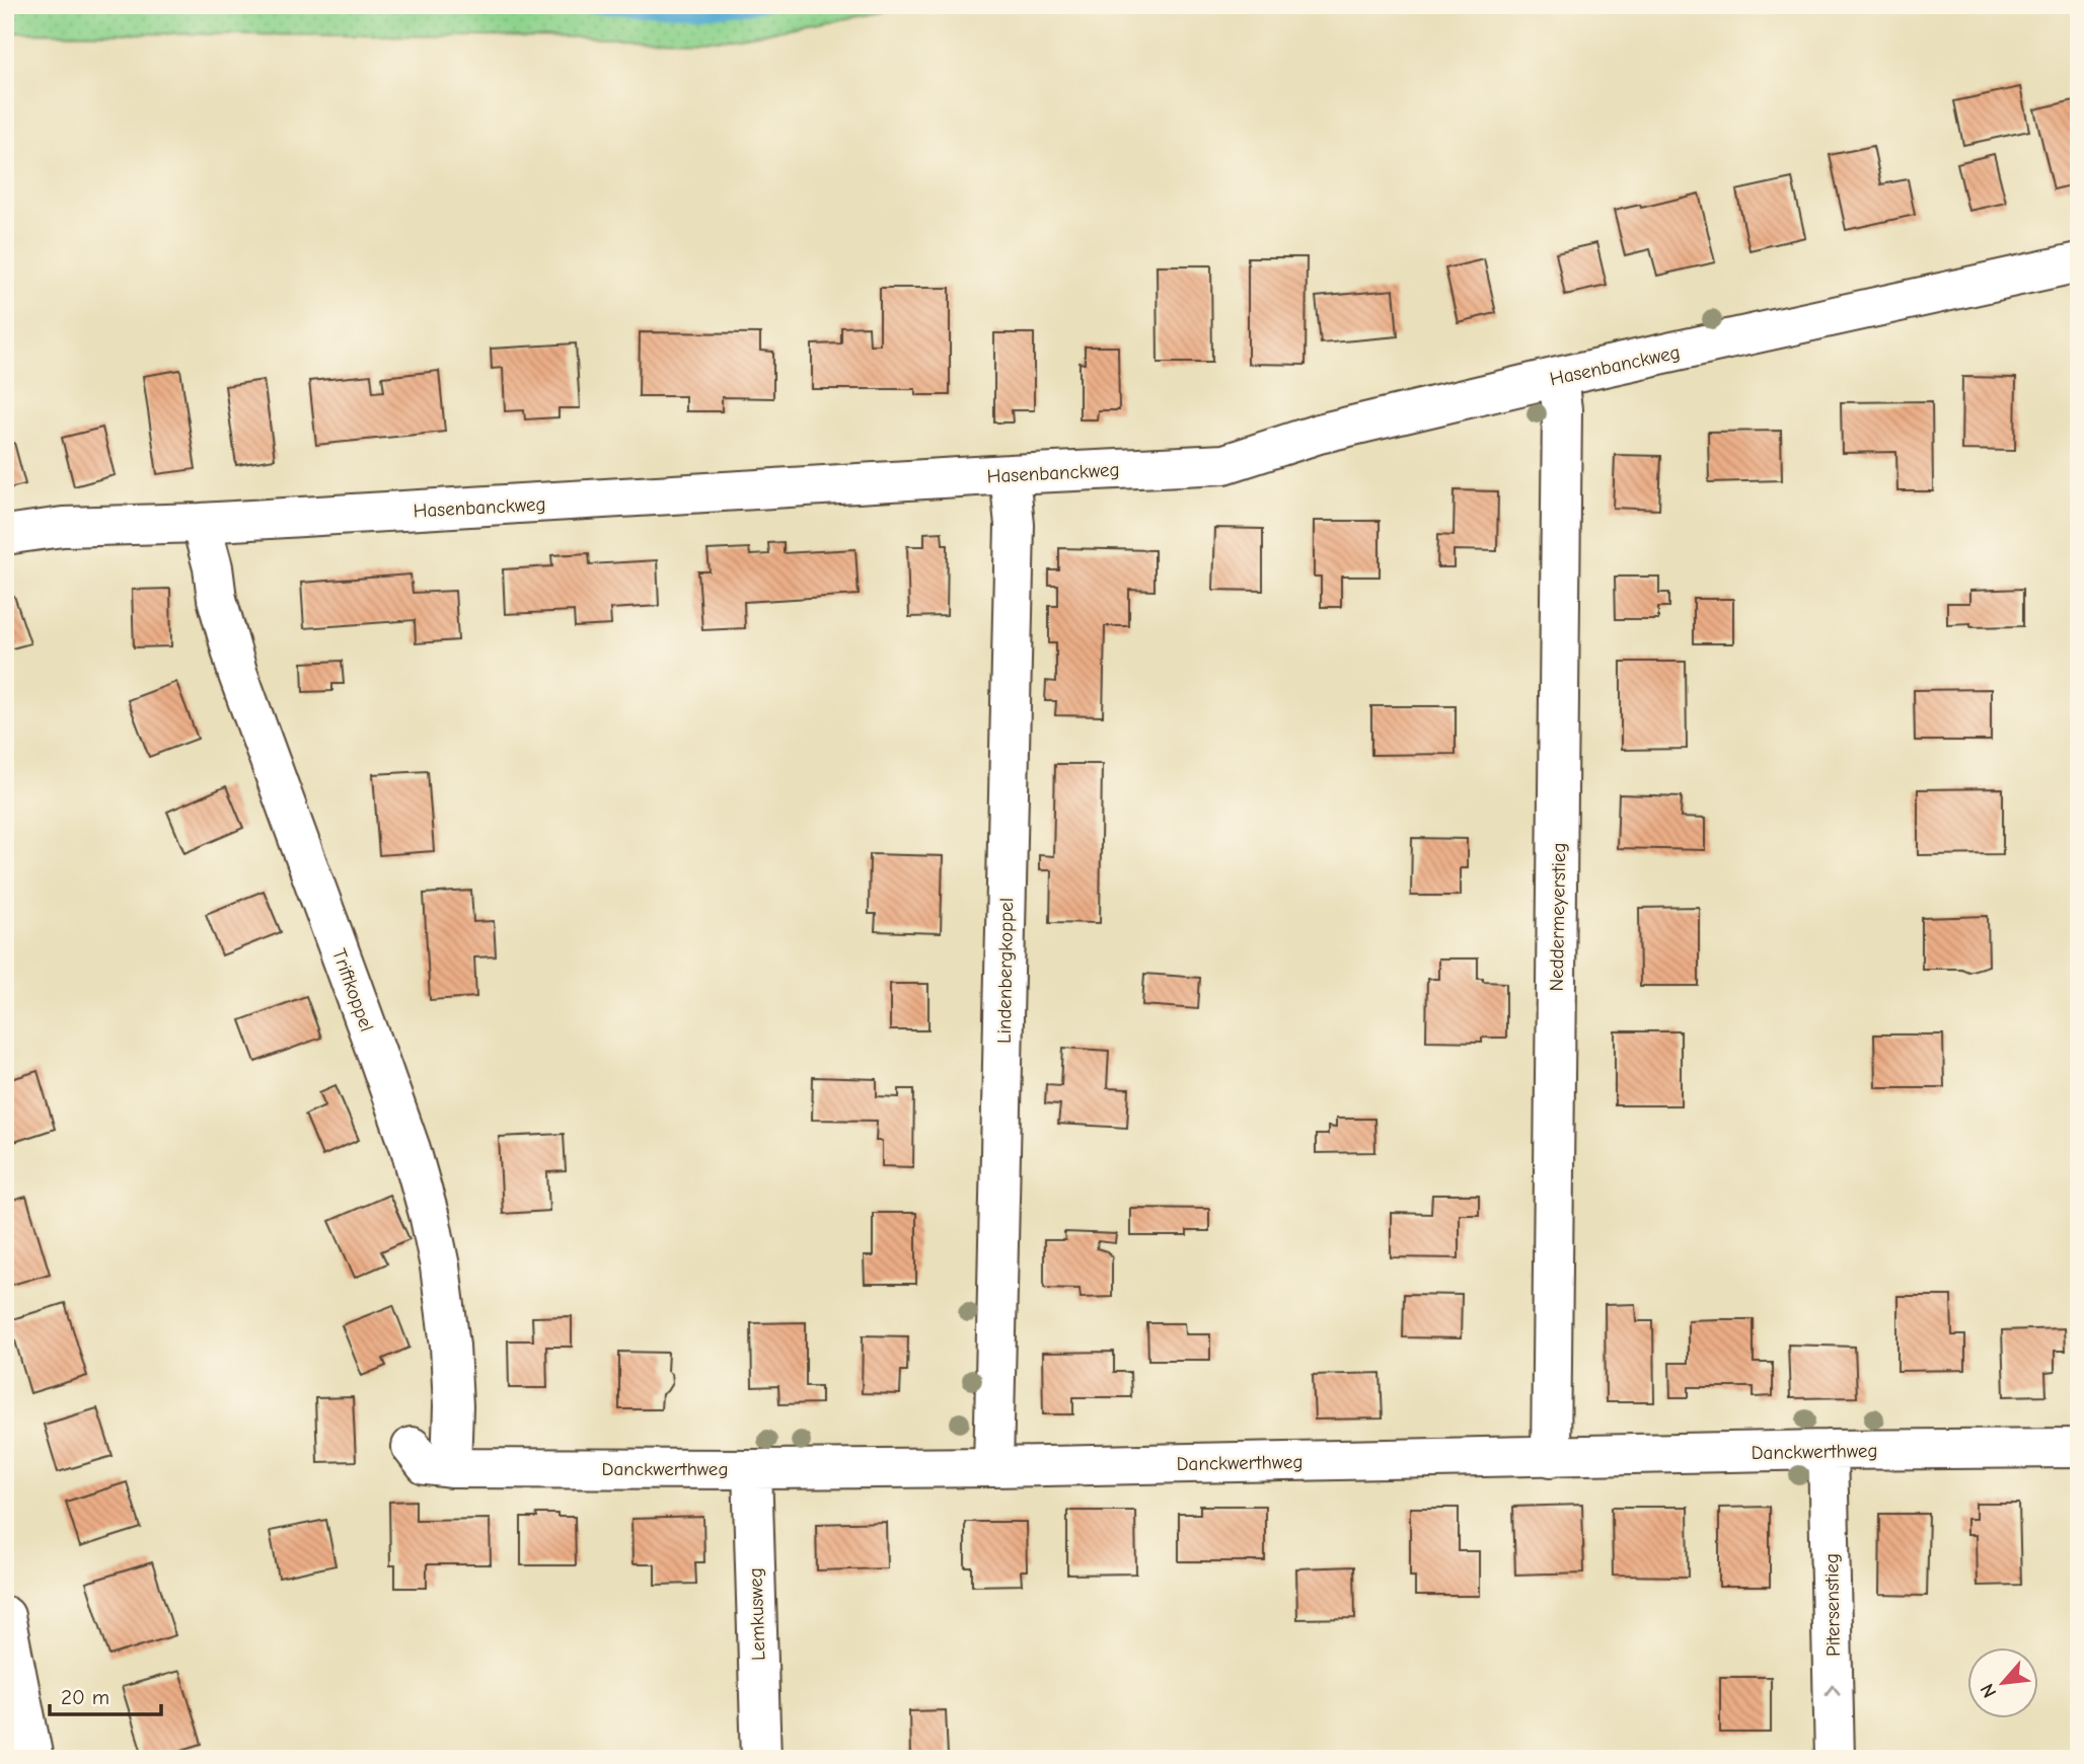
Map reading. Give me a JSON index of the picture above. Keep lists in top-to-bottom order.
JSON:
{
  "streets": {
    "street": [
      "Hasenbanckweg",
      "Neddermeyerstieg",
      "Lindenbergkoppel",
      "Triftkoppel",
      "Danckwerthweg",
      "Pitersenstieg",
      "Lemkusweg"
    ]
  },
  "crossings": [
    ["Hasenbanckweg", "Neddermeyerstieg"],
    ["Hasenbanckweg", "Lindenbergkoppel"],
    ["Hasenbanckweg", "Triftkoppel"],
    ["Neddermeyerstieg", "Danckwerthweg"],
    ["Lindenbergkoppel", "Danckwerthweg"],
    ["Triftkoppel", "Danckwerthweg"],
    ["Danckwerthweg", "Pitersenstieg"],
    ["Danckwerthweg", "Lemkusweg"]
  ],
  "one_way": ["Pitersenstieg"],
  "scale_bar": "20 m",
  "north": "bottom left"
}
